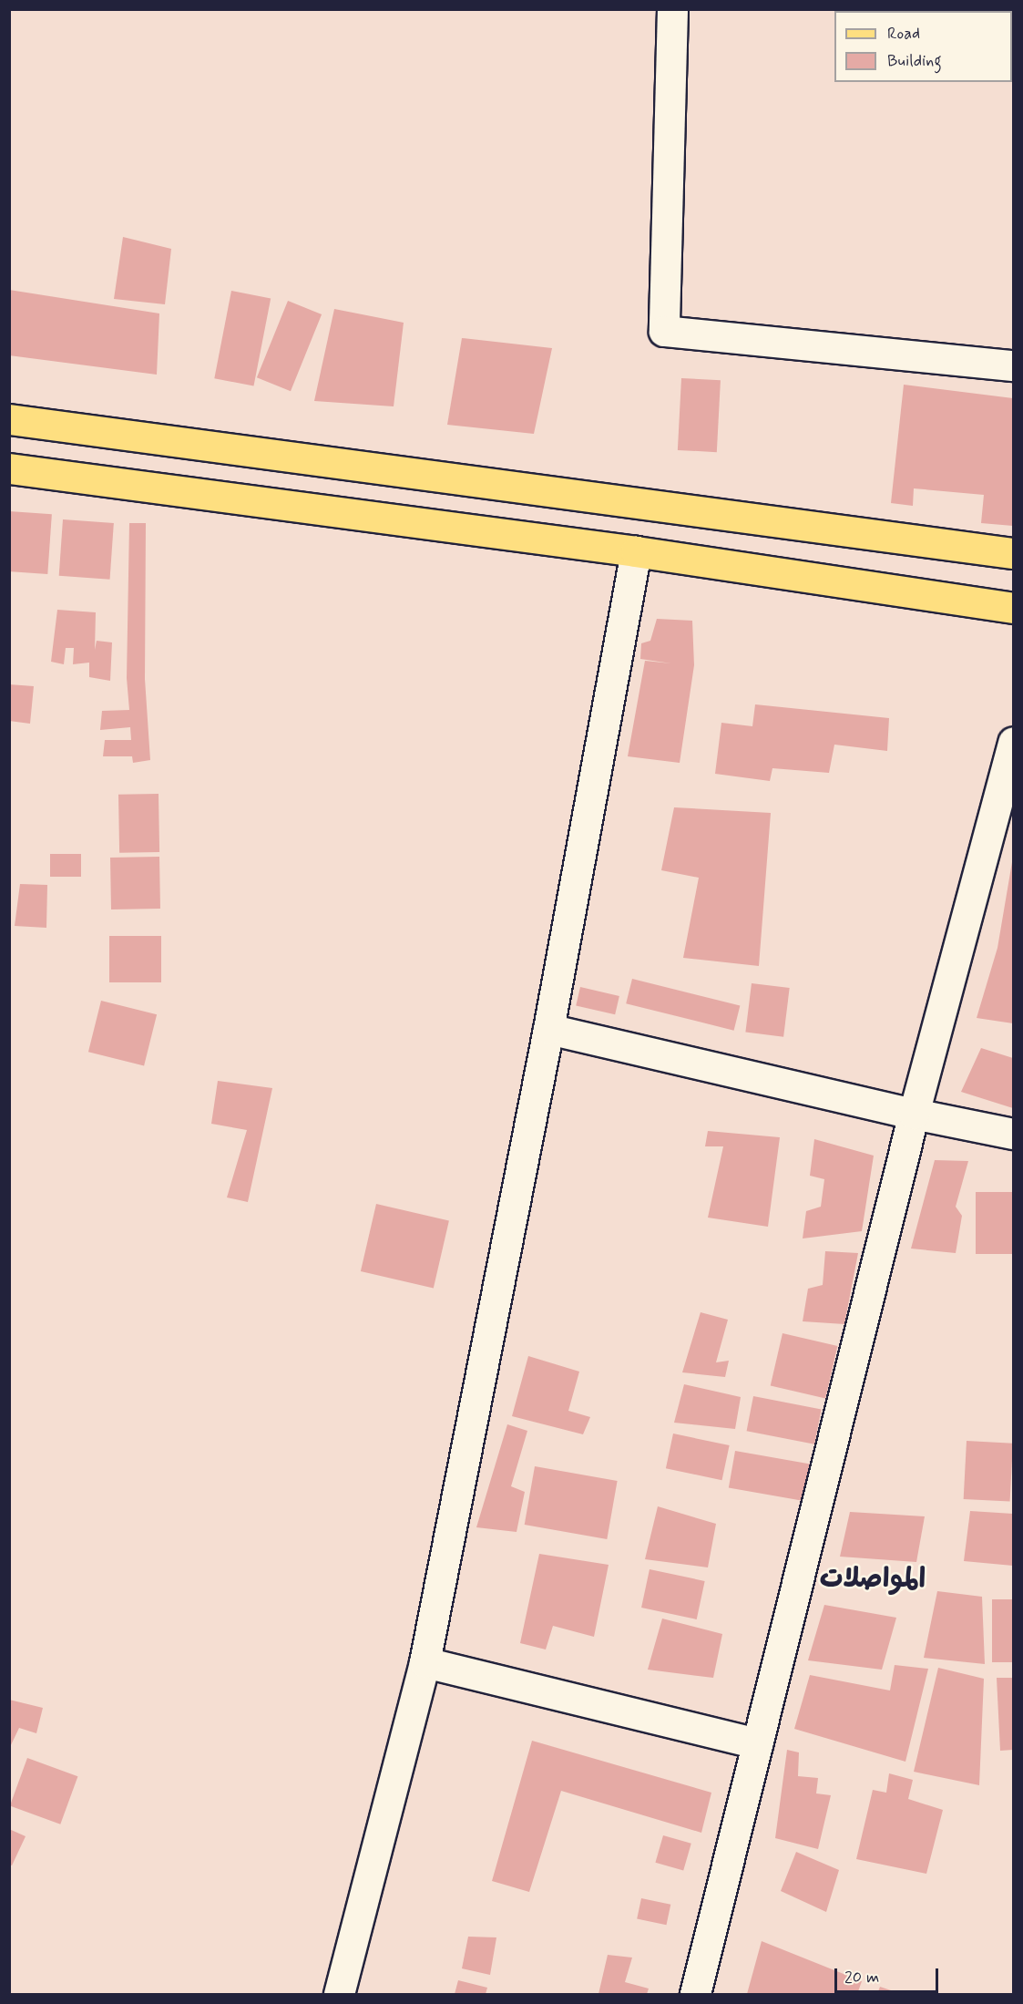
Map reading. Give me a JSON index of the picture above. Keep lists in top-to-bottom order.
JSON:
{
  "districts": ["المواصلات"],
  "legend": ["Road", "Building"],
  "scale_bar": "20 m"
}
